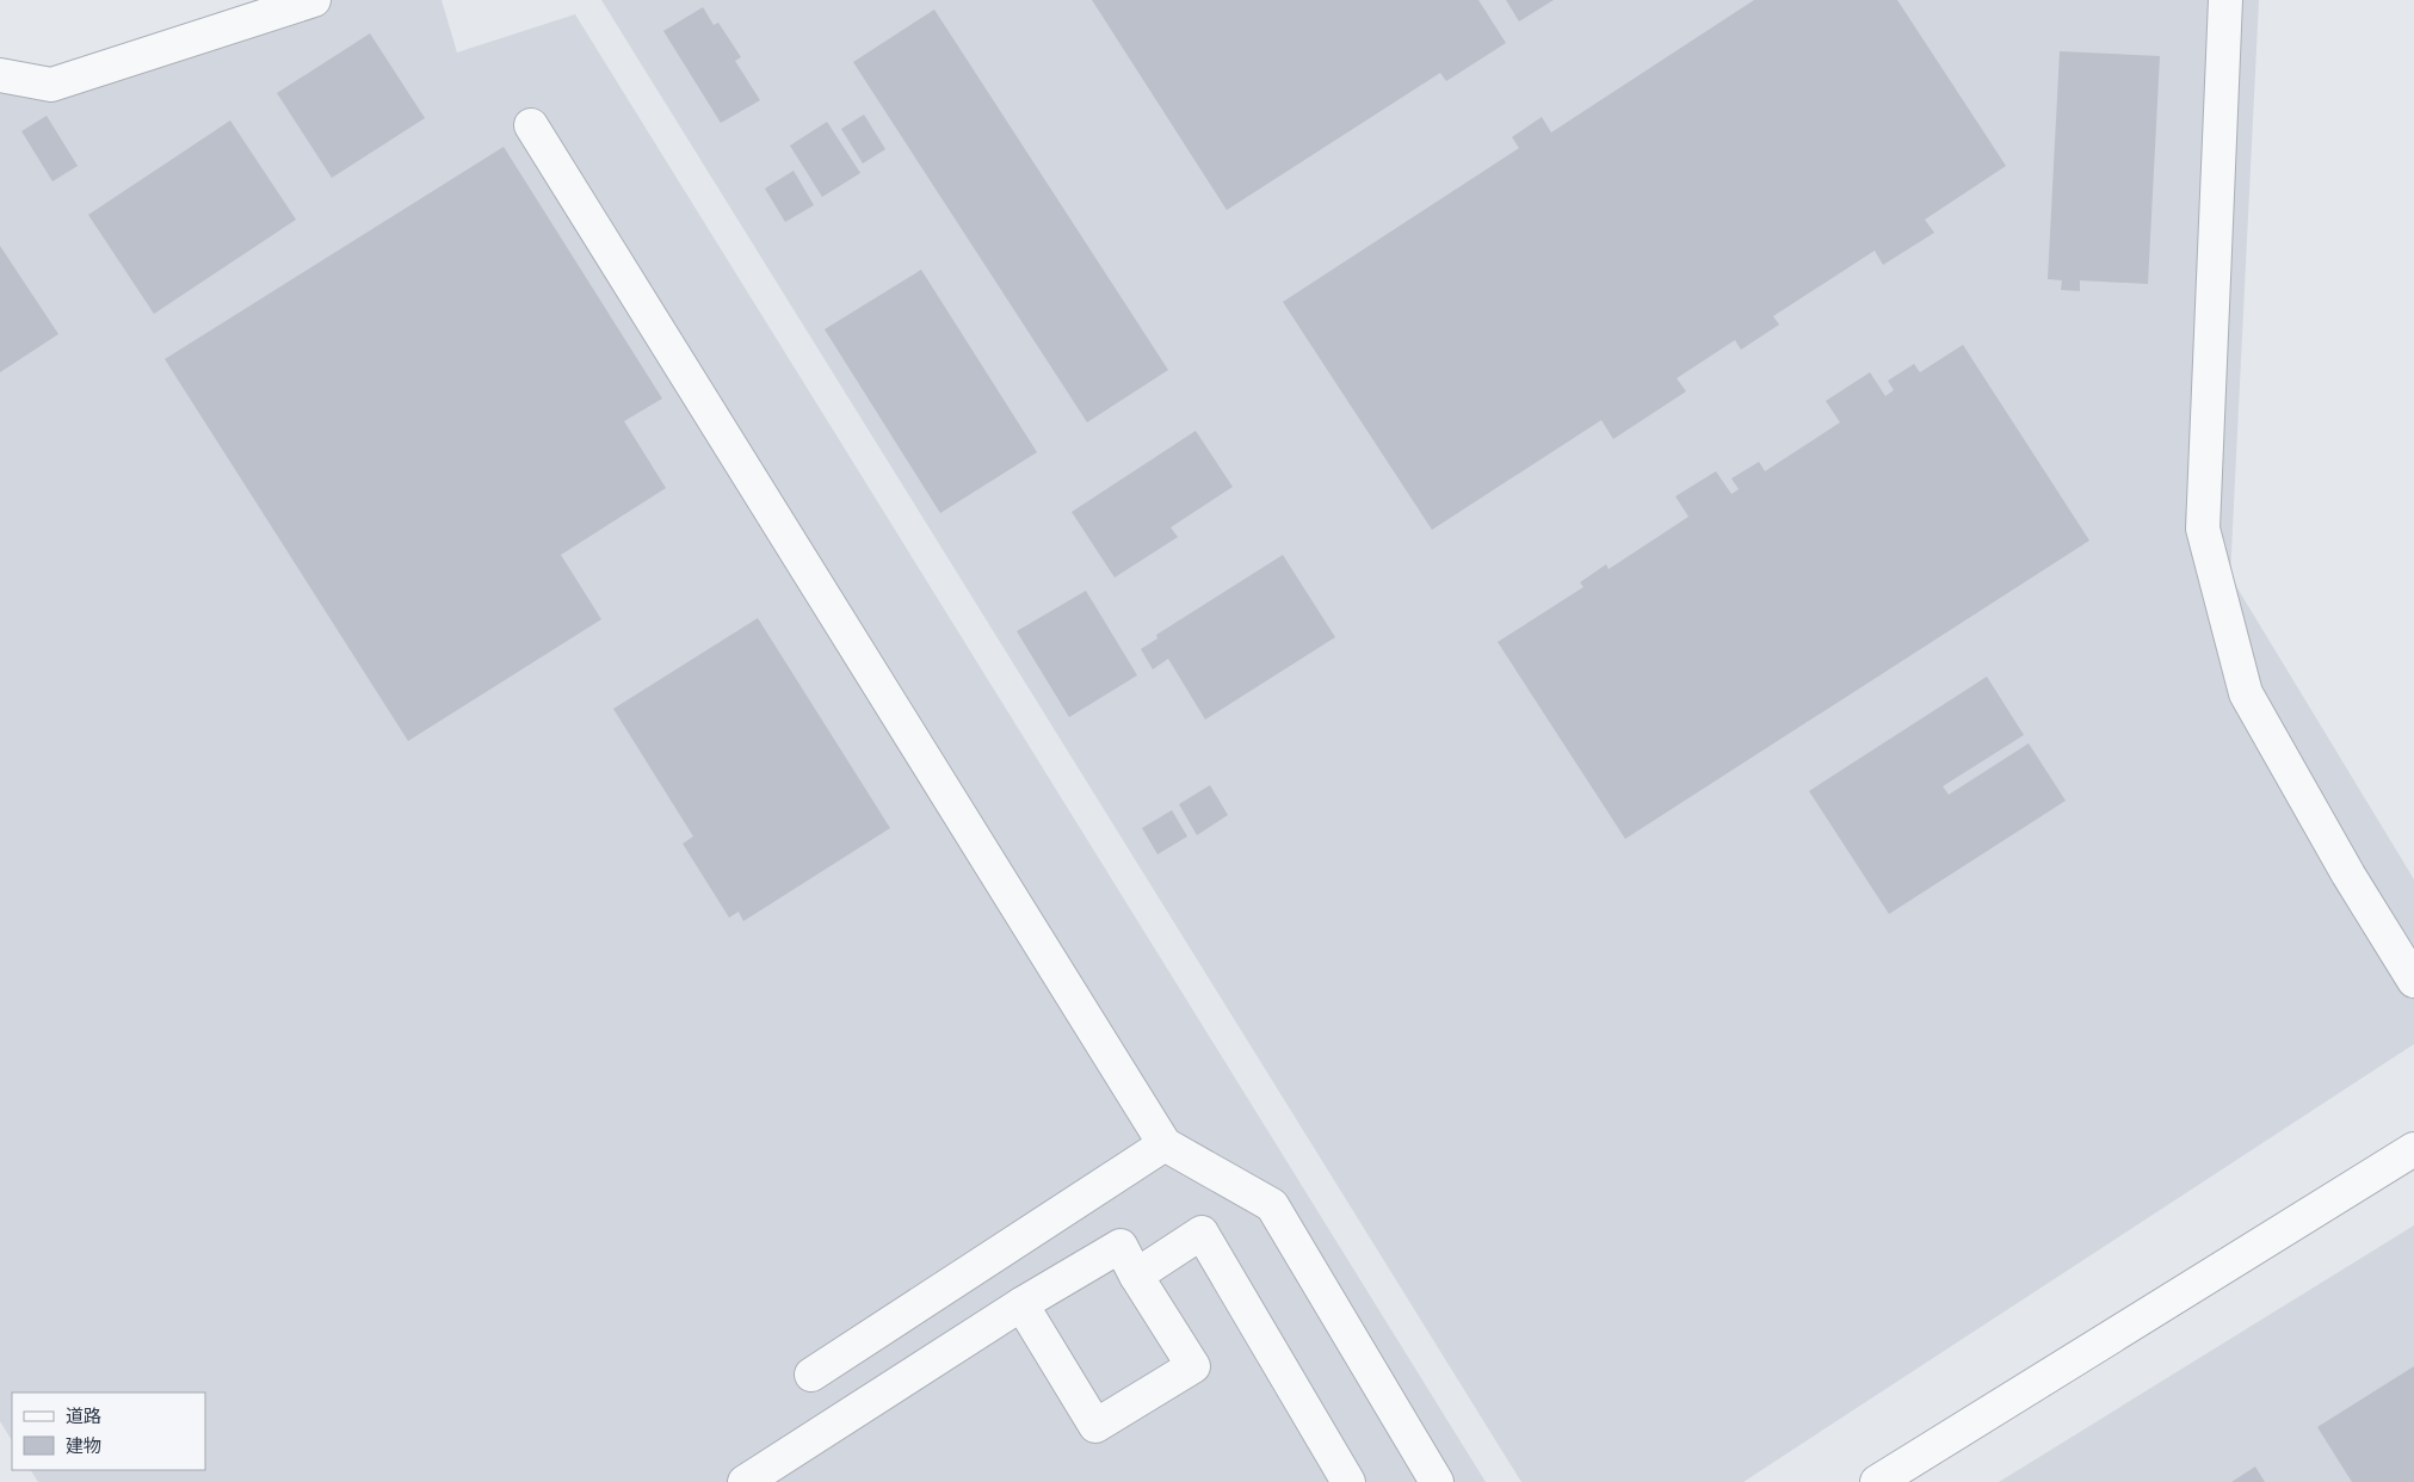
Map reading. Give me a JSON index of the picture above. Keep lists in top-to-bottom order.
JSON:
{
  "legend": ["道路", "建物"]
}
